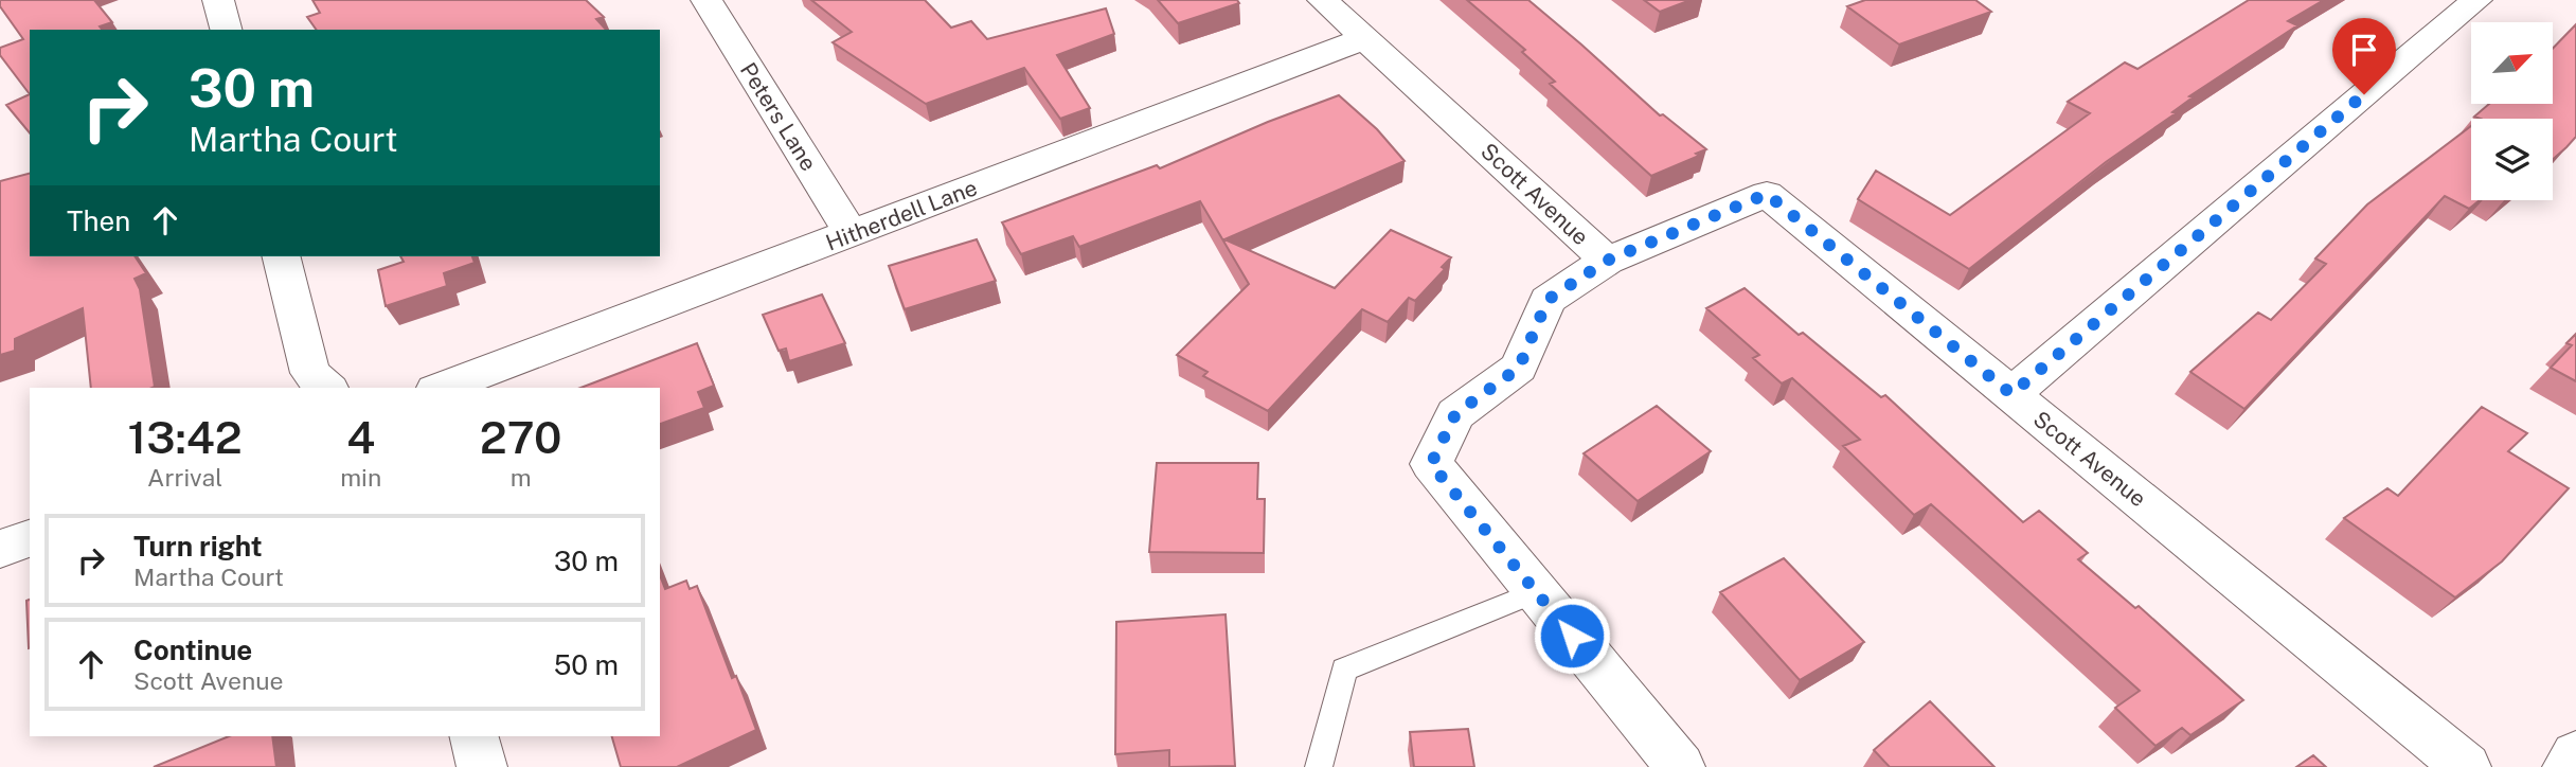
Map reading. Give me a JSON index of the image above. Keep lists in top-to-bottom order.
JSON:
{
  "streets": {
    "street": ["Peters Lane", "Scott Avenue", "Hitherdell Lane"]
  },
  "crossings": [
    ["Peters Lane", "Hitherdell Lane"],
    ["Scott Avenue", "Hitherdell Lane"]
  ],
  "north": "top right",
  "page": {
    "turn": ["30 m", "Martha Court"],
    "then": "Then",
    "eta": [
      "13:42",
      "Arrival",
      "4",
      "min",
      "270",
      "m"
    ],
    "list": [
      {
        "name": "Turn right",
        "note": "Martha Court",
        "value": "30 m"
      },
      {
        "name": "Continue",
        "note": "Scott Avenue",
        "value": "50 m"
      }
    ]
  }
}
